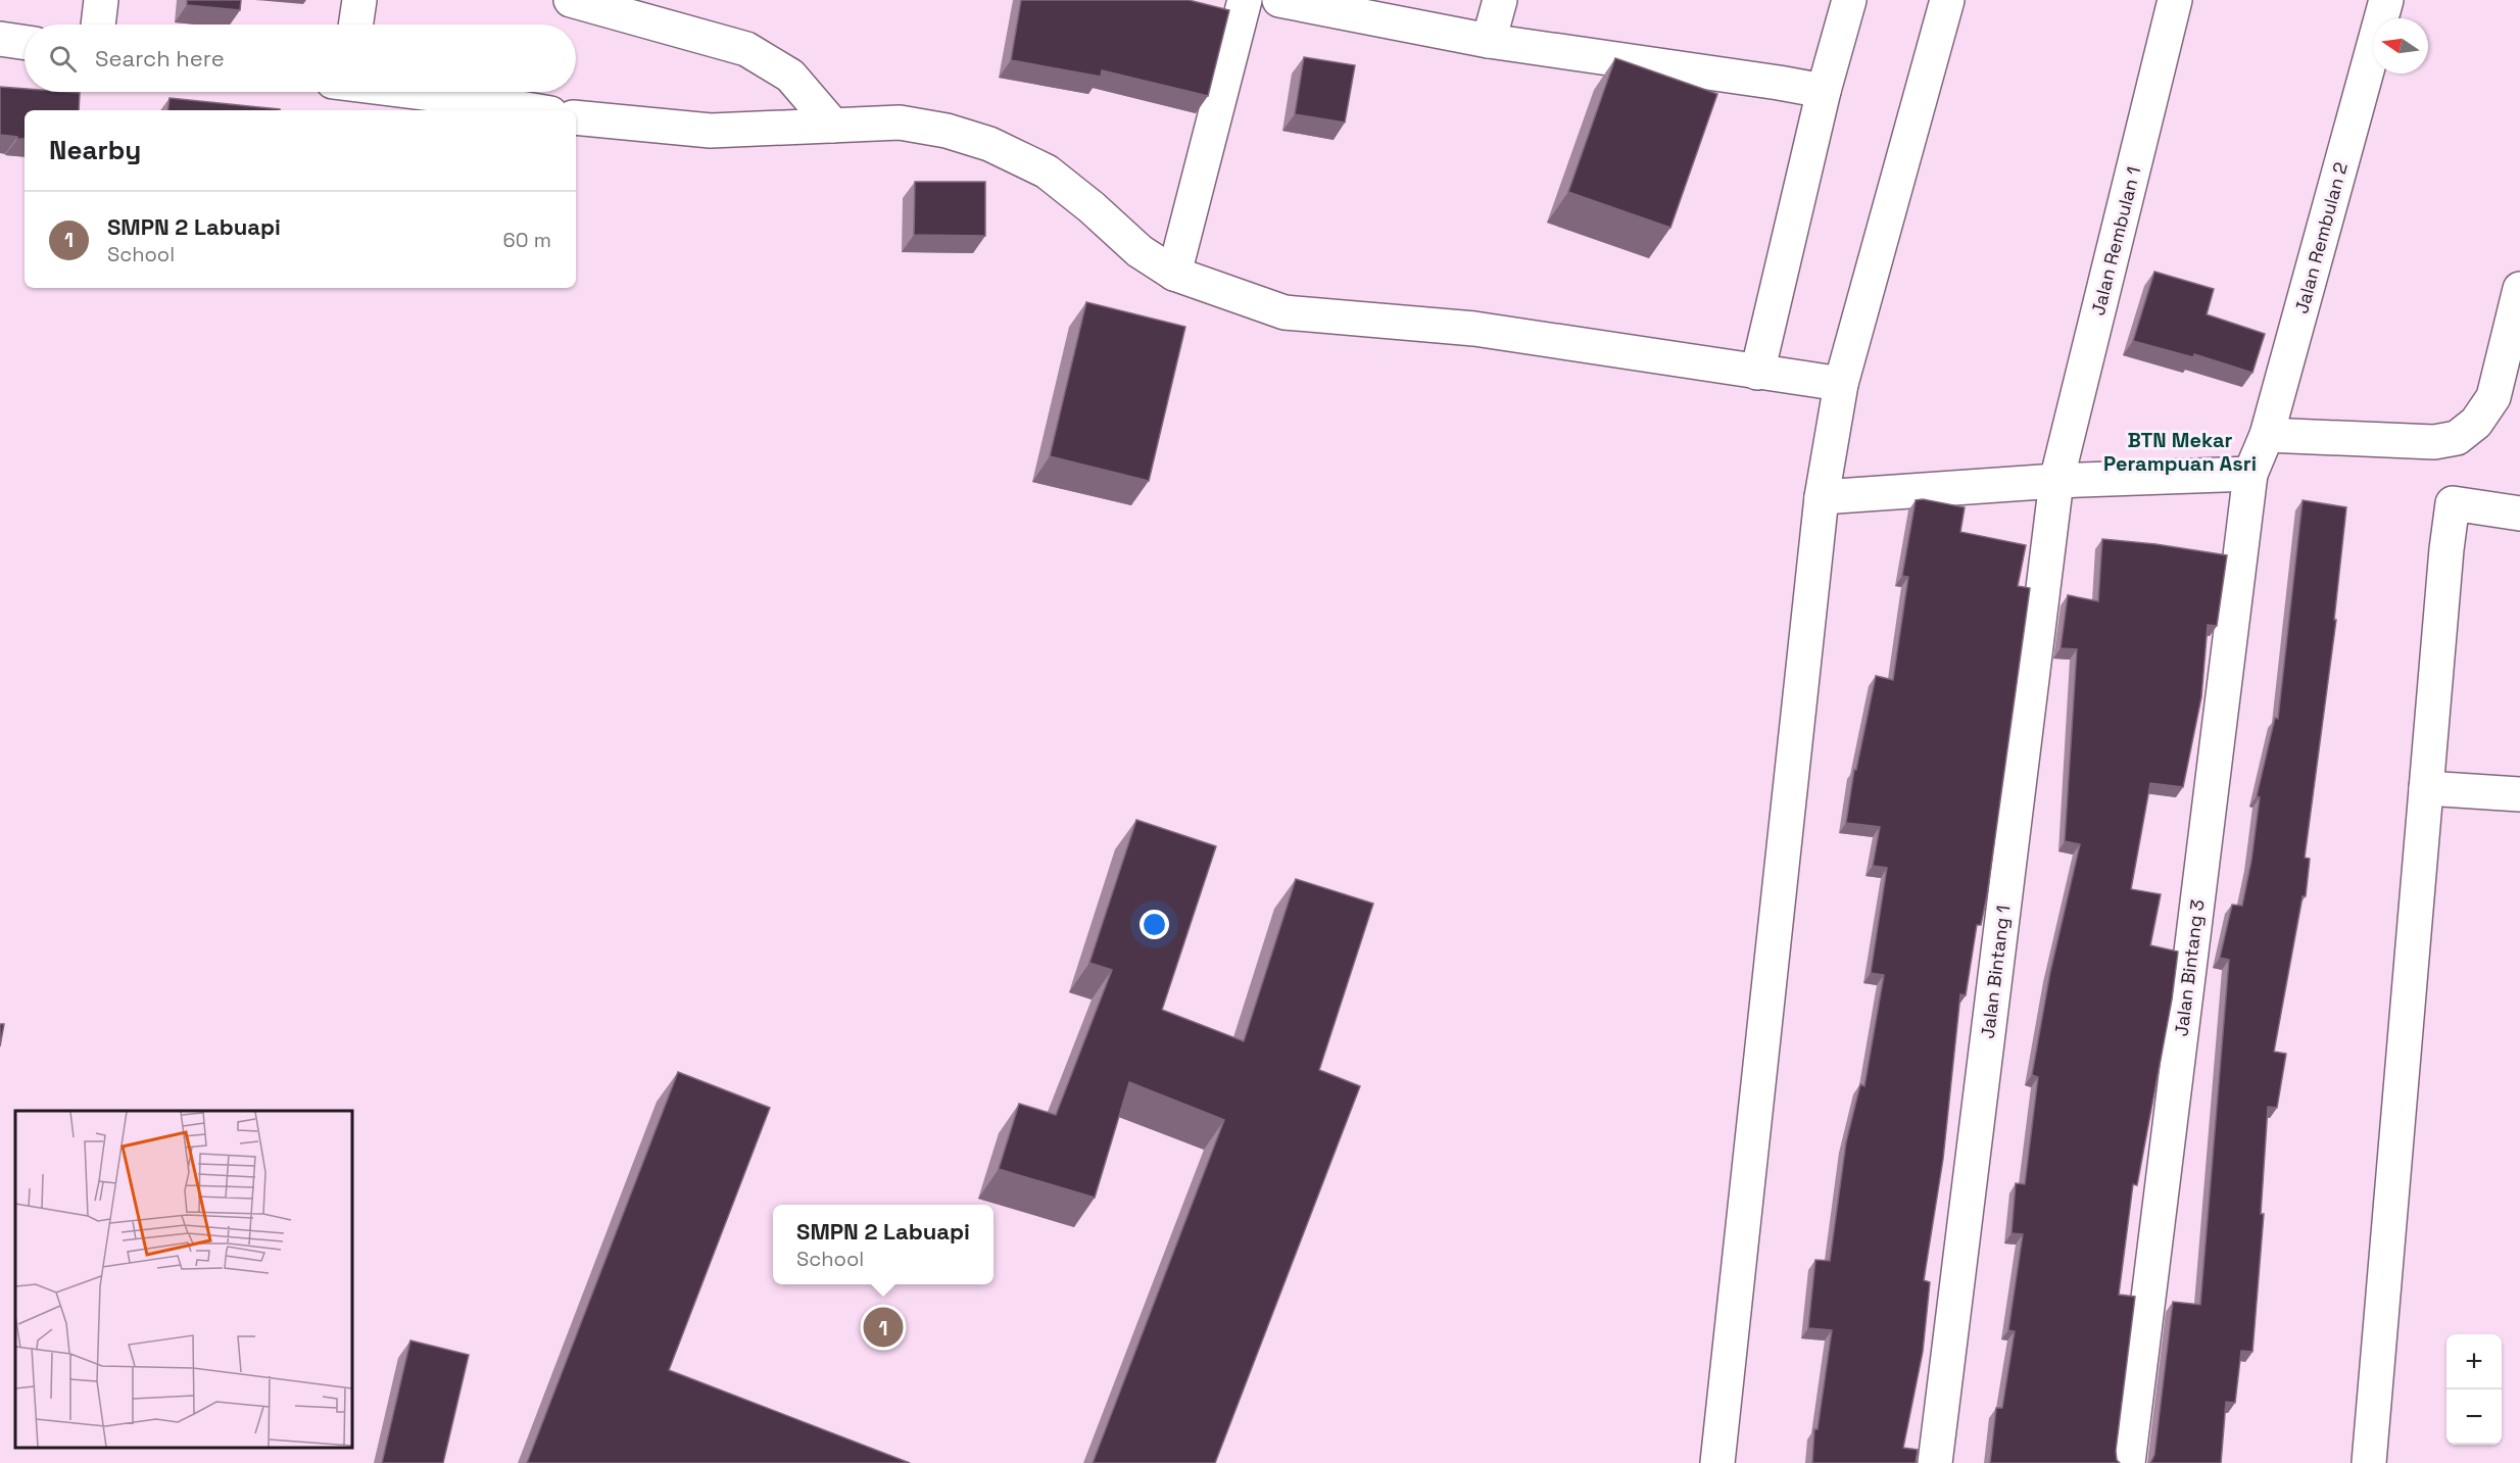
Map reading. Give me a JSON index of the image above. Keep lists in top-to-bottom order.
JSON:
{
  "streets": {
    "street": [
      "Jalan Rembulan 2",
      "Jalan Rembulan 1",
      "Jalan Bintang 3",
      "Jalan Bintang 1"
    ]
  },
  "crossings": [
    ["Jalan Rembulan 2", "Jalan Bintang 3"],
    ["Jalan Rembulan 1", "Jalan Bintang 1"]
  ],
  "districts": ["BTN Mekar Perampuan Asri"],
  "north": "left",
  "page": {
    "search": "Search here",
    "heading": "Nearby",
    "list": [
      {
        "mark": "1",
        "name": "SMPN 2 Labuapi",
        "note": "School",
        "value": "60 m"
      }
    ],
    "popup": ["SMPN 2 Labuapi", "School"],
    "pins": "1",
    "map_buttons": ["+", "−"]
  }
}
